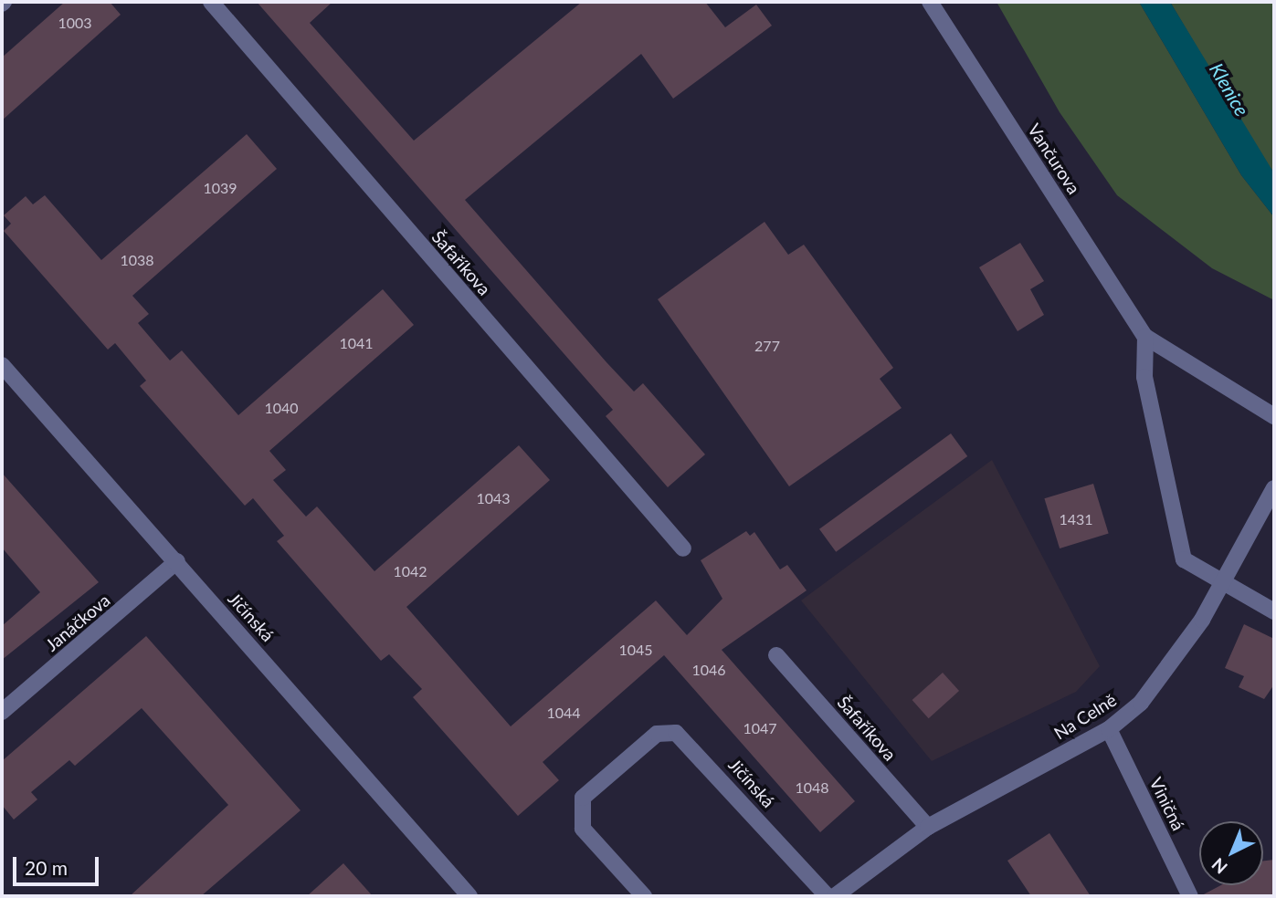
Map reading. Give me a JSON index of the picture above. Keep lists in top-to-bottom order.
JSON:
{
  "streets": {
    "street": [
      "Vančurova",
      "Šafaříkova",
      "Jičínská",
      "Janáčkova",
      "Na Celně",
      "Viničná"
    ]
  },
  "crossings": [
    ["Šafaříkova", "Na Celně"],
    ["Jičínská", "Janáčkova"],
    ["Na Celně", "Viničná"]
  ],
  "water": ["Klenice"],
  "house_numbers": [
    "1003",
    "1039",
    "1038",
    "1041",
    "277",
    "1040",
    "1043",
    "1431",
    "1042",
    "1045",
    "1046",
    "1044",
    "1047",
    "1048"
  ],
  "scale_bar": "20 m",
  "north": "bottom left"
}
